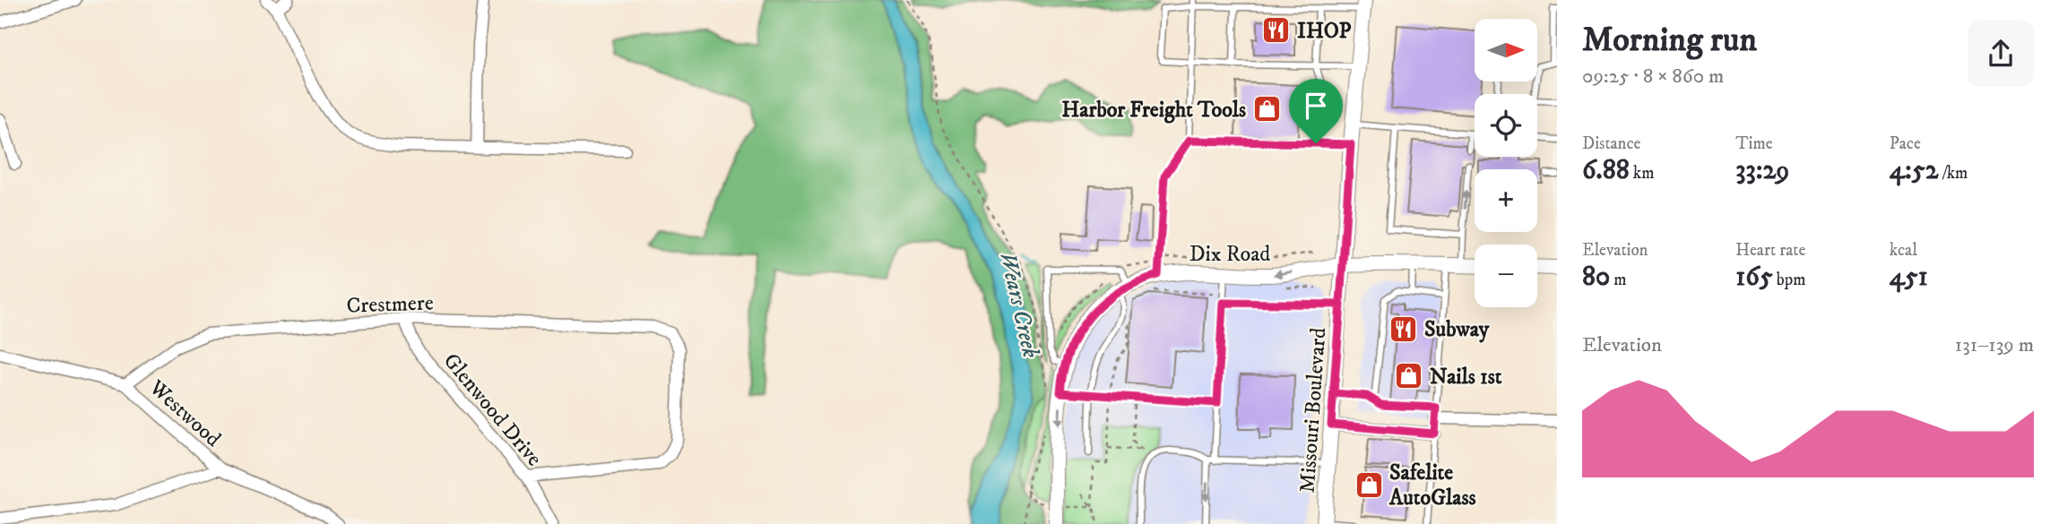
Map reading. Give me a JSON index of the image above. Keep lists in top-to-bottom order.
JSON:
{
  "streets": {
    "main road": ["Dix Road", "Missouri Boulevard"],
    "street": ["Crestmere", "Glenwood Drive", "Westwood"]
  },
  "crossings": [
    ["Dix Road", "Missouri Boulevard"],
    ["Crestmere", "Glenwood Drive"],
    ["Crestmere", "Westwood"]
  ],
  "water": ["Wears Creek"],
  "places": {
    "restaurant": ["IHOP", "Subway"],
    "shop": ["Harbor Freight Tools", "Nails 1st", "Safelite AutoGlass"]
  },
  "north": "right",
  "page": {
    "heading": ["Morning run", "09:25 · 8 × 860 m"],
    "map_buttons": ["+", "−"],
    "stats": [
      ["Distance", "6.88 km"],
      ["Time", "33:29"],
      ["Pace", "4:52 /km"],
      ["Elevation", "80 m"],
      ["Heart rate", "165 bpm"],
      ["kcal", "451"]
    ],
    "chart": ["Elevation", "131–139 m"]
  }
}
